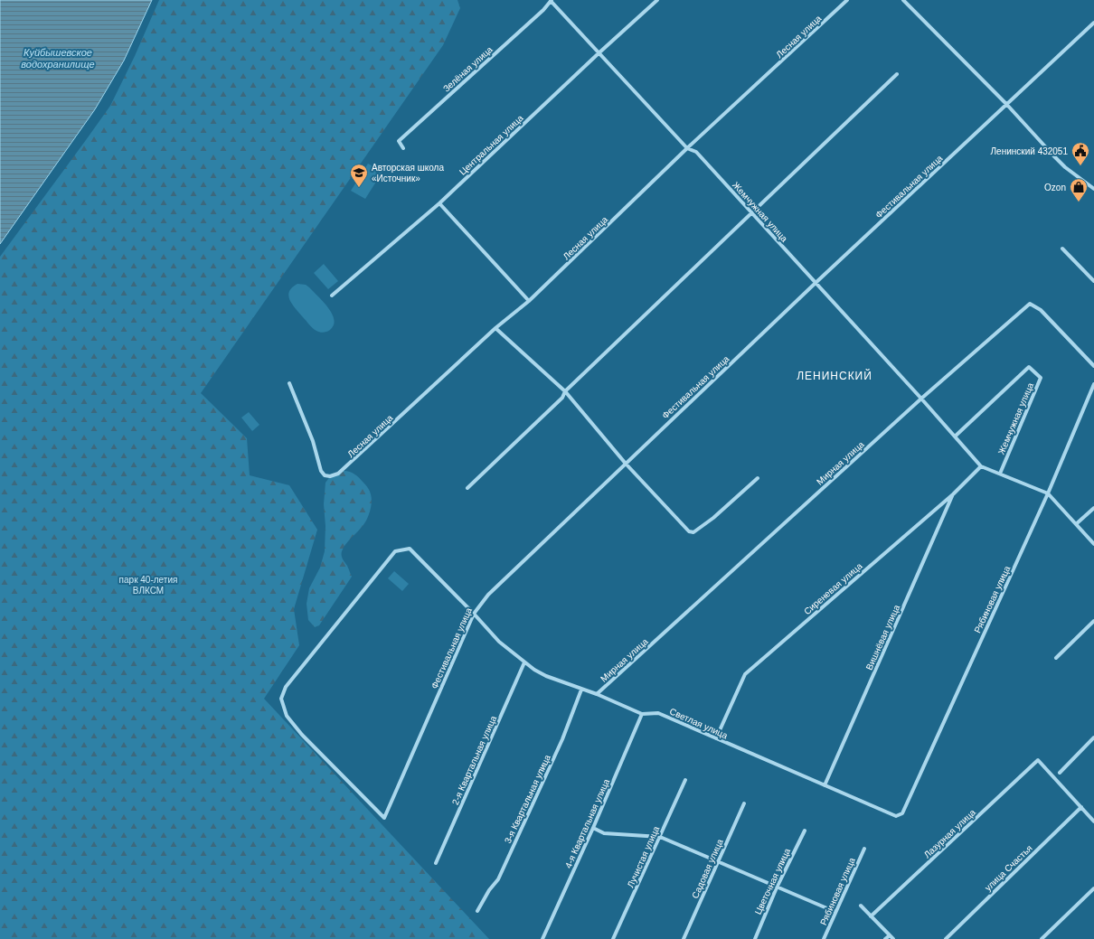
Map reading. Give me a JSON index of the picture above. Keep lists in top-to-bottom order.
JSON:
{
  "streets": {
    "street": [
      "Лесная улица",
      "Зелёная улица",
      "Центральная улица",
      "Фестивальная улица",
      "Жемчужная улица",
      "Мирная улица",
      "Сиреневая улица",
      "Рябиновая улица",
      "Вишнёвая улица",
      "Светлая улица",
      "2-я Квартальная улица",
      "3-я Квартальная улица",
      "4-я Квартальная улица",
      "Лазурная улица",
      "Лучистая улица",
      "улица Счастья",
      "Садовая улица",
      "Цветочная улица"
    ]
  },
  "crossings": [
    ["Лесная улица", "Жемчужная улица"],
    ["Зелёная улица", "Жемчужная улица"],
    ["Центральная улица", "Жемчужная улица"],
    ["Фестивальная улица", "Жемчужная улица"],
    ["Фестивальная улица", "Светлая улица"],
    ["Жемчужная улица", "Мирная улица"],
    ["Жемчужная улица", "Сиреневая улица"],
    ["Мирная улица", "Светлая улица"],
    ["Сиреневая улица", "Вишнёвая улица"],
    ["Сиреневая улица", "Светлая улица"],
    ["Рябиновая улица", "Светлая улица"],
    ["Вишнёвая улица", "Светлая улица"],
    ["Светлая улица", "2-я Квартальная улица"],
    ["Светлая улица", "3-я Квартальная улица"],
    ["Светлая улица", "4-я Квартальная улица"],
    ["Лазурная улица", "улица Счастья"]
  ],
  "districts": ["ЛЕНИНСКИЙ"],
  "water": ["Куйбышевское водохранилище"],
  "parks": ["парк 40-летия ВЛКСМ"],
  "places": {
    "public building": ["Ленинский 432051"],
    "school or university": ["Авторская школа «Источник»"],
    "shop": ["Ozon"]
  }
}
